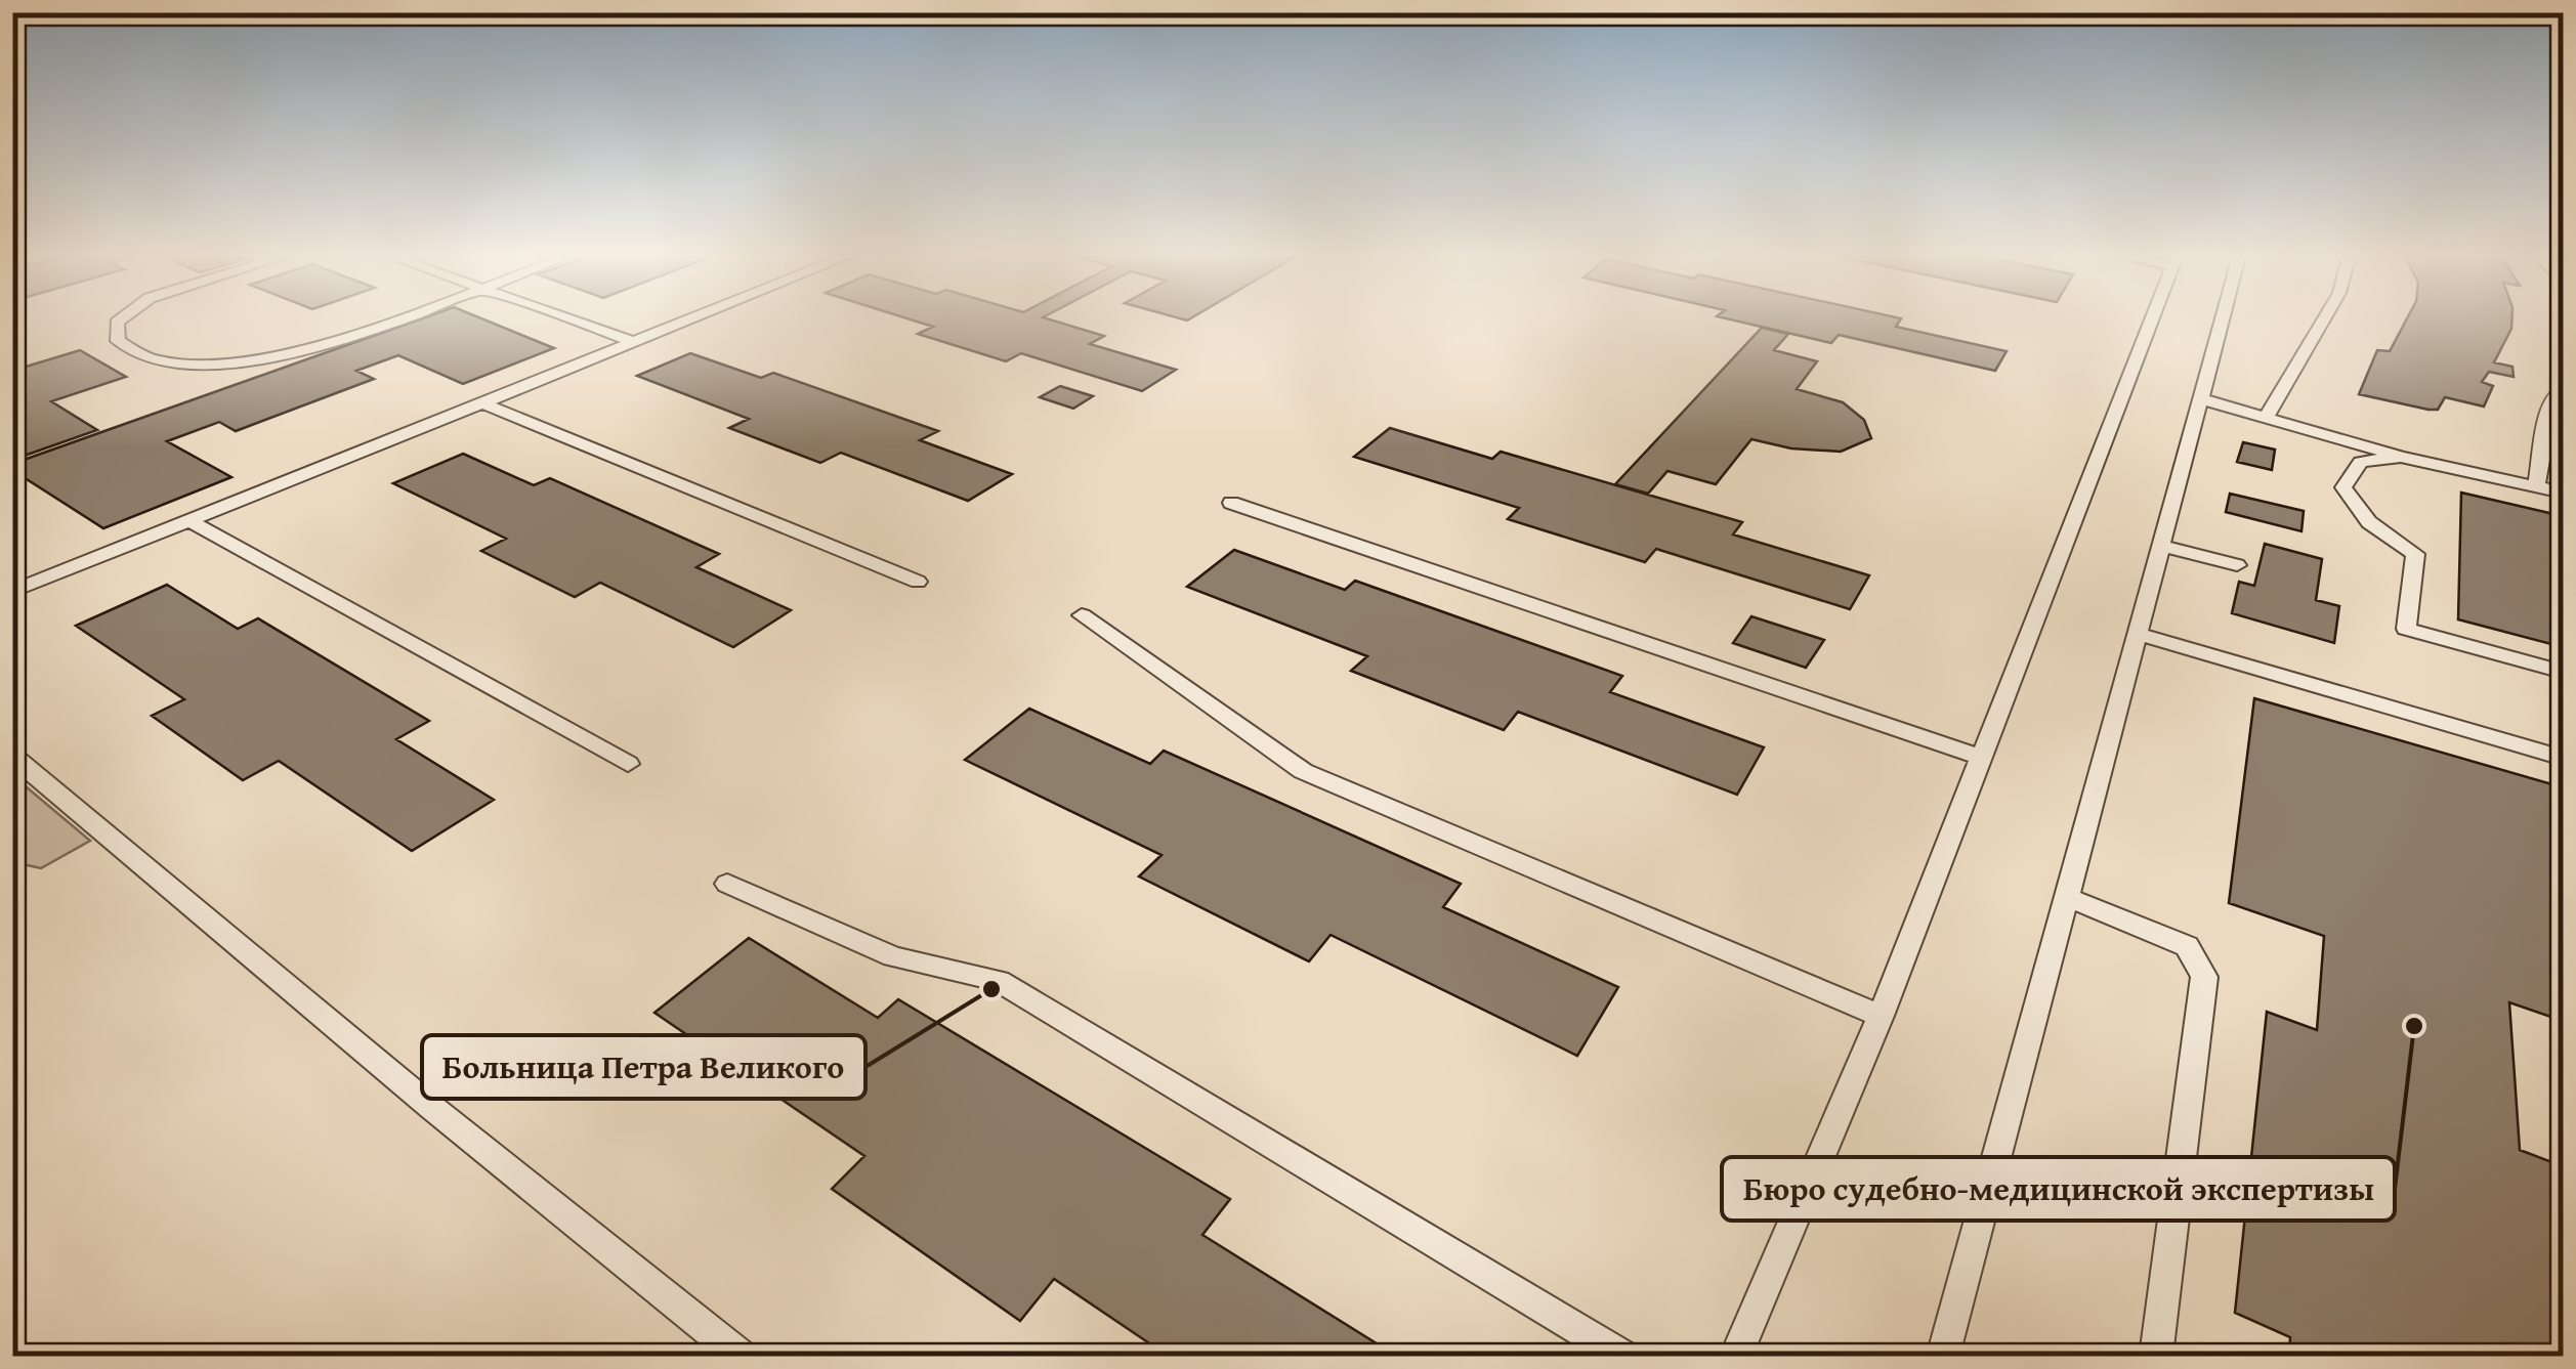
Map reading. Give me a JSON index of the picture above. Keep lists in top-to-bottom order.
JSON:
{
  "places": ["Больница Петра Великого", "Бюро судебно-медицинской экспертизы"]
}
